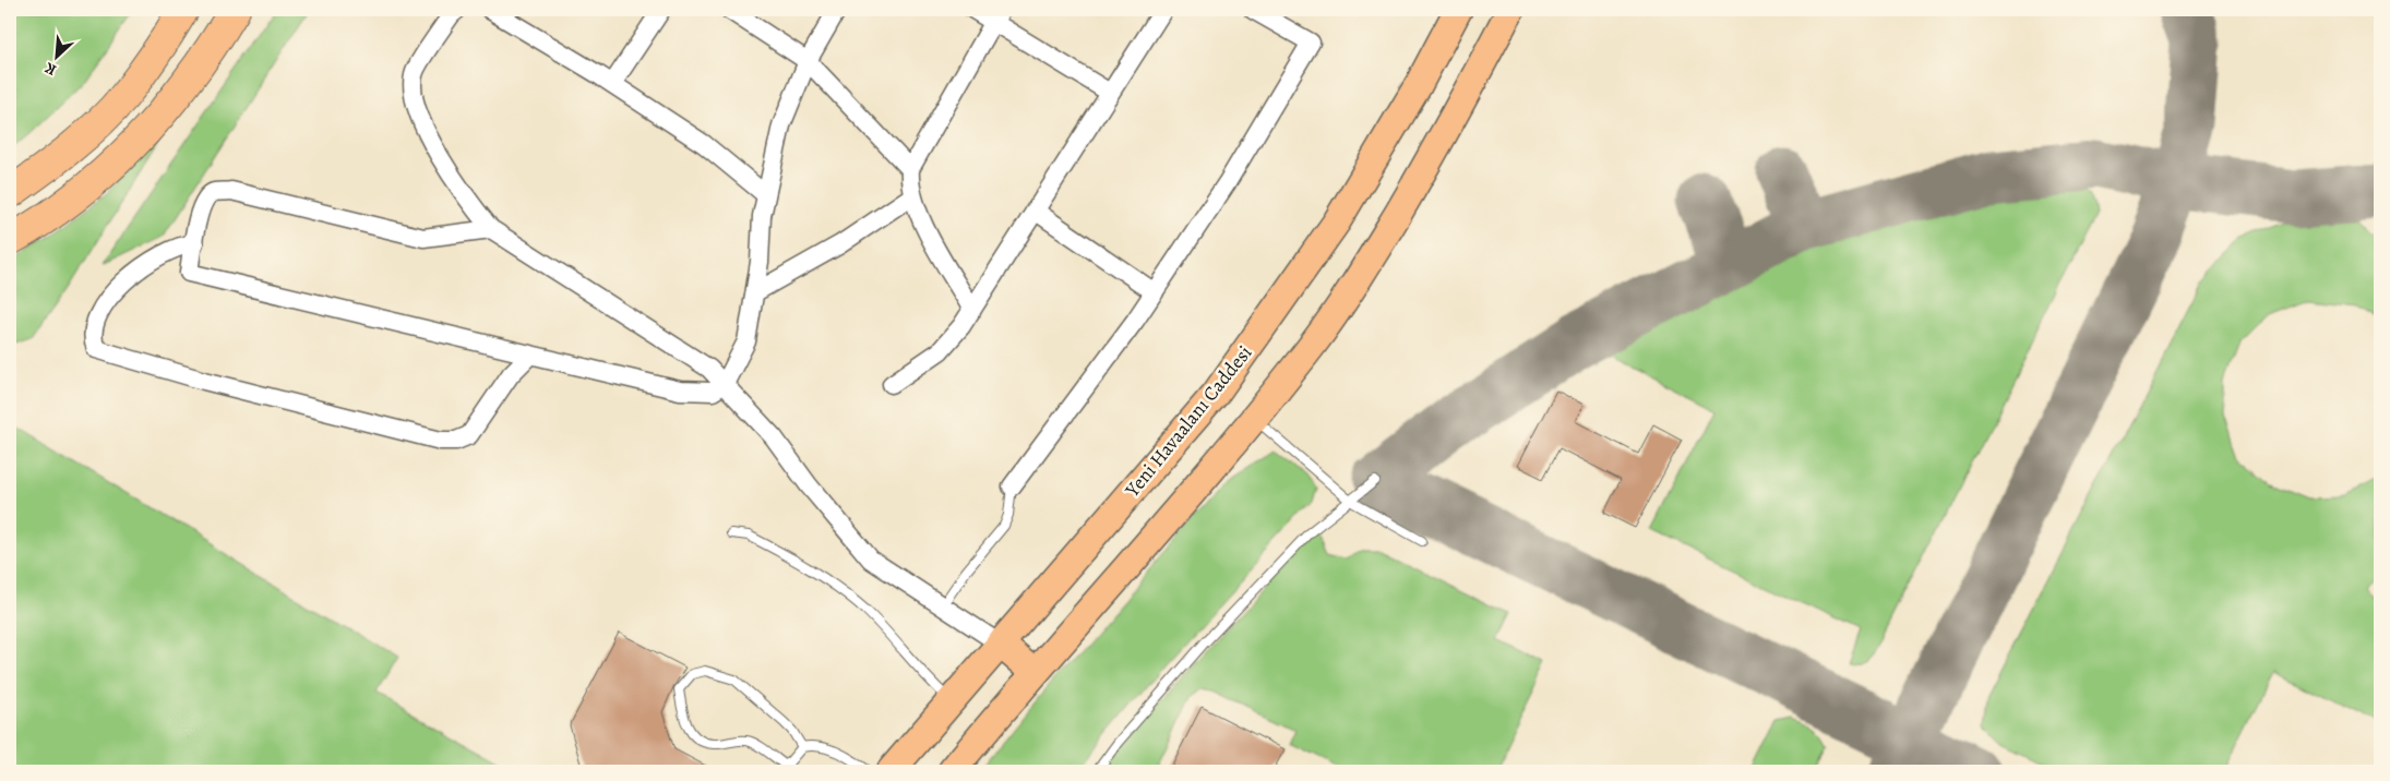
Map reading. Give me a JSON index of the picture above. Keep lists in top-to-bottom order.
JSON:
{
  "streets": {
    "main road": ["Yeni Havaalanı Caddesi"]
  },
  "north": "bottom left"
}
